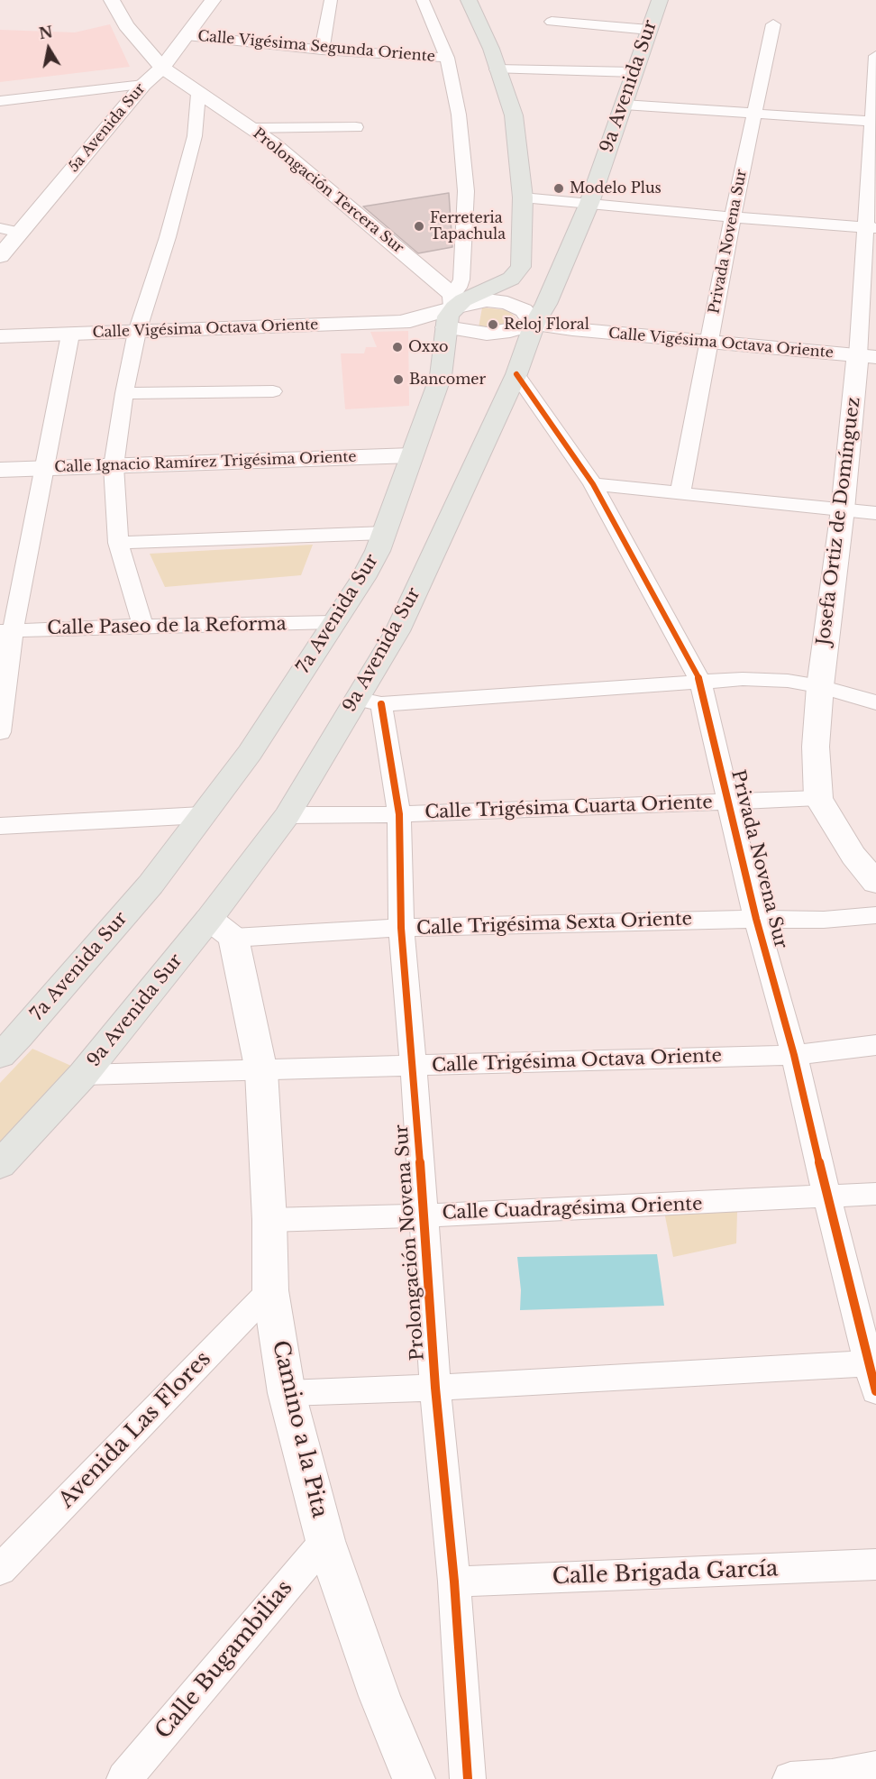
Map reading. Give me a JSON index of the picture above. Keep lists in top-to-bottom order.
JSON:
{
  "streets": {
    "main road": [
      "9a Avenida Sur",
      "5a Avenida Sur",
      "Prolongación Tercera Sur",
      "Calle Vigésima Octava Oriente",
      "Calle Ignacio Ramírez Trigésima Oriente",
      "Josefa Ortiz de Domínguez",
      "7a Avenida Sur",
      "Camino a la Pita"
    ],
    "street": [
      "Calle Vigésima Segunda Oriente",
      "Privada Novena Sur",
      "Calle Paseo de la Reforma",
      "Calle Trigésima Cuarta Oriente",
      "Calle Trigésima Sexta Oriente",
      "Calle Trigésima Octava Oriente",
      "Calle Cuadragésima Oriente",
      "Prolongación Novena Sur",
      "Avenida Las Flores",
      "Calle Brigada García",
      "Calle Bugambilias"
    ]
  },
  "crossings": [
    ["Calle Vigésima Segunda Oriente", "5a Avenida Sur"],
    ["9a Avenida Sur", "Privada Novena Sur"],
    ["9a Avenida Sur", "Calle Vigésima Octava Oriente"],
    ["9a Avenida Sur", "Calle Trigésima Cuarta Oriente"],
    ["9a Avenida Sur", "Calle Trigésima Sexta Oriente"],
    ["9a Avenida Sur", "Calle Trigésima Octava Oriente"],
    ["9a Avenida Sur", "Prolongación Novena Sur"],
    ["9a Avenida Sur", "Camino a la Pita"],
    ["5a Avenida Sur", "Prolongación Tercera Sur"],
    ["Prolongación Tercera Sur", "Calle Vigésima Octava Oriente"],
    ["Prolongación Tercera Sur", "7a Avenida Sur"],
    ["Privada Novena Sur", "Calle Vigésima Octava Oriente"],
    ["Privada Novena Sur", "Calle Trigésima Cuarta Oriente"],
    ["Privada Novena Sur", "Calle Trigésima Sexta Oriente"],
    ["Privada Novena Sur", "Calle Trigésima Octava Oriente"],
    ["Privada Novena Sur", "Calle Cuadragésima Oriente"],
    ["Calle Vigésima Octava Oriente", "Josefa Ortiz de Domínguez"],
    ["Calle Vigésima Octava Oriente", "7a Avenida Sur"],
    ["Calle Ignacio Ramírez Trigésima Oriente", "7a Avenida Sur"],
    ["Josefa Ortiz de Domínguez", "Calle Trigésima Cuarta Oriente"],
    ["7a Avenida Sur", "Calle Paseo de la Reforma"],
    ["Calle Trigésima Cuarta Oriente", "Prolongación Novena Sur"],
    ["Calle Trigésima Sexta Oriente", "Prolongación Novena Sur"],
    ["Calle Trigésima Sexta Oriente", "Camino a la Pita"],
    ["Calle Trigésima Octava Oriente", "Prolongación Novena Sur"],
    ["Calle Trigésima Octava Oriente", "Camino a la Pita"],
    ["Calle Cuadragésima Oriente", "Prolongación Novena Sur"],
    ["Calle Cuadragésima Oriente", "Camino a la Pita"],
    ["Prolongación Novena Sur", "Calle Brigada García"],
    ["Camino a la Pita", "Avenida Las Flores"],
    ["Camino a la Pita", "Calle Bugambilias"]
  ],
  "places": [
    "Modelo Plus",
    "Ferreteria Tapachula",
    "Reloj Floral",
    "Oxxo",
    "Bancomer"
  ],
  "north": "top"
}
